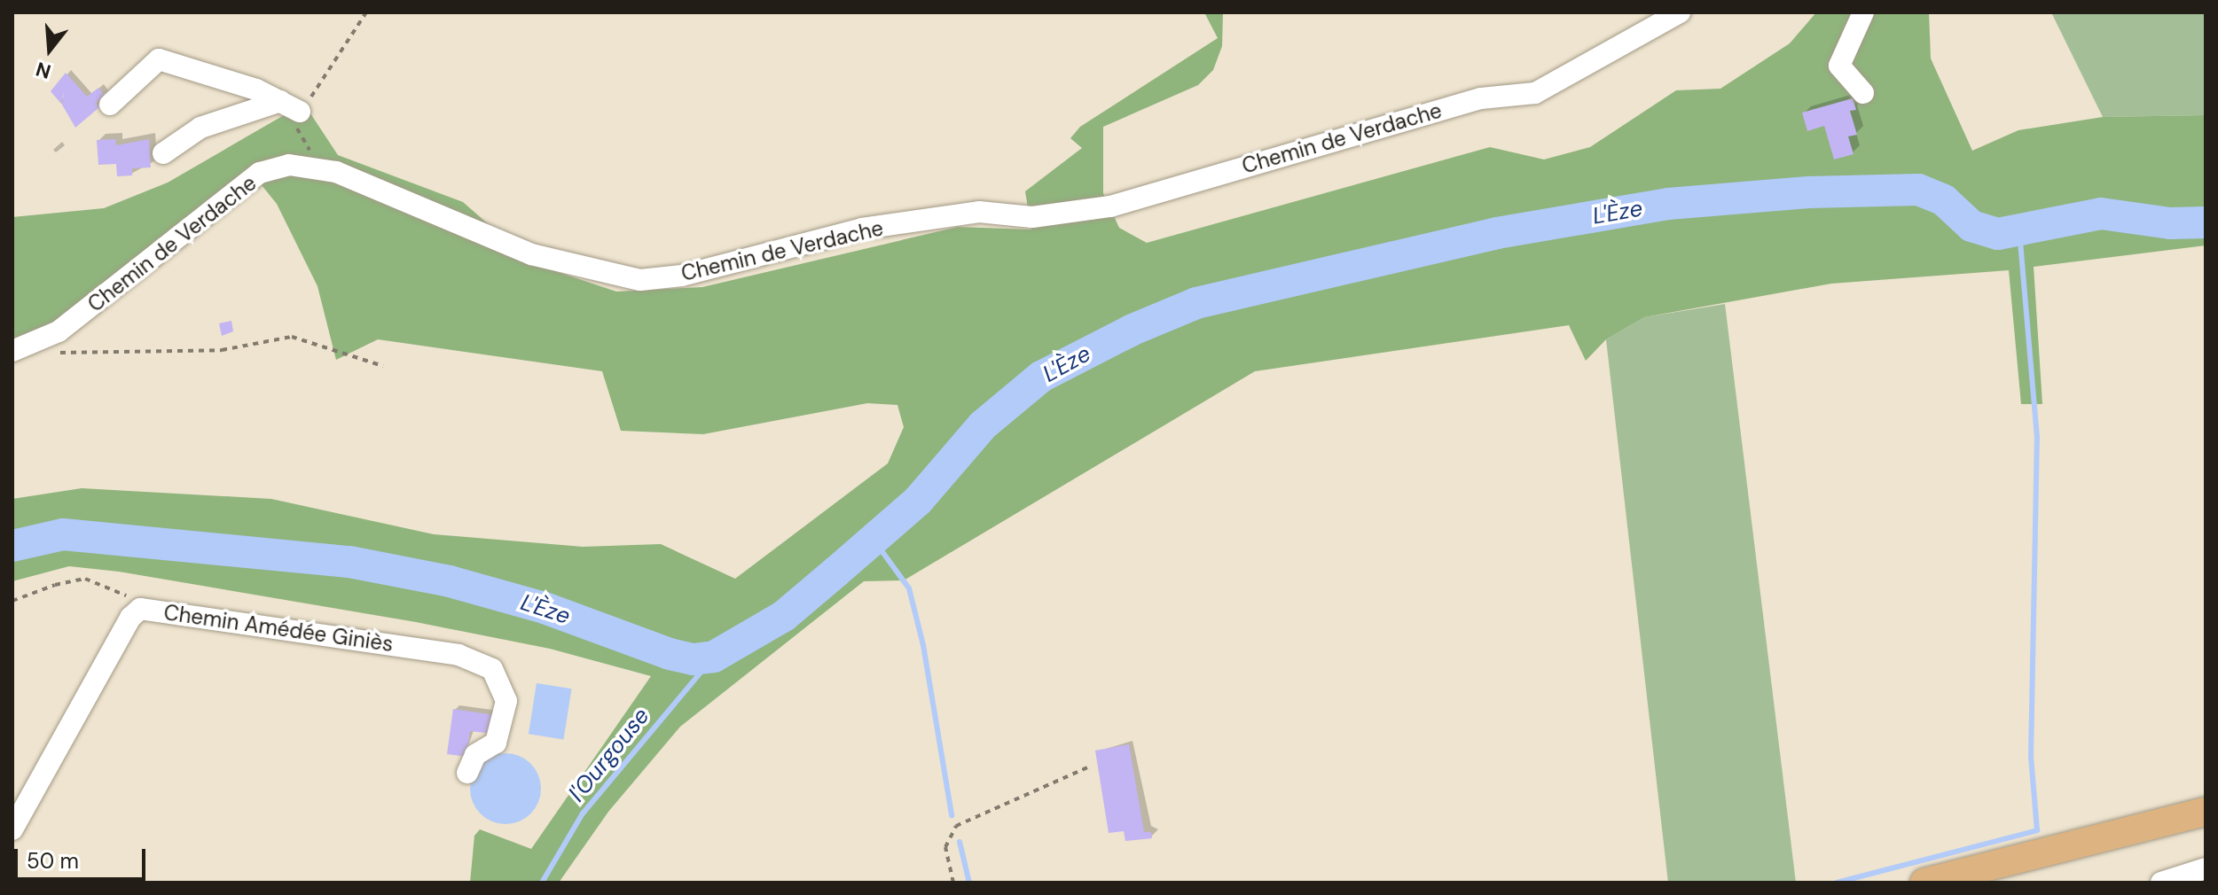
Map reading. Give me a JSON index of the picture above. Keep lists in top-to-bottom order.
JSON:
{
  "streets": {
    "street": ["Chemin de Verdache", "Chemin Amédée Giniès"]
  },
  "water": ["L'Èze", "l'Ourgouse"],
  "scale_bar": "50 m",
  "north": "bottom"
}
